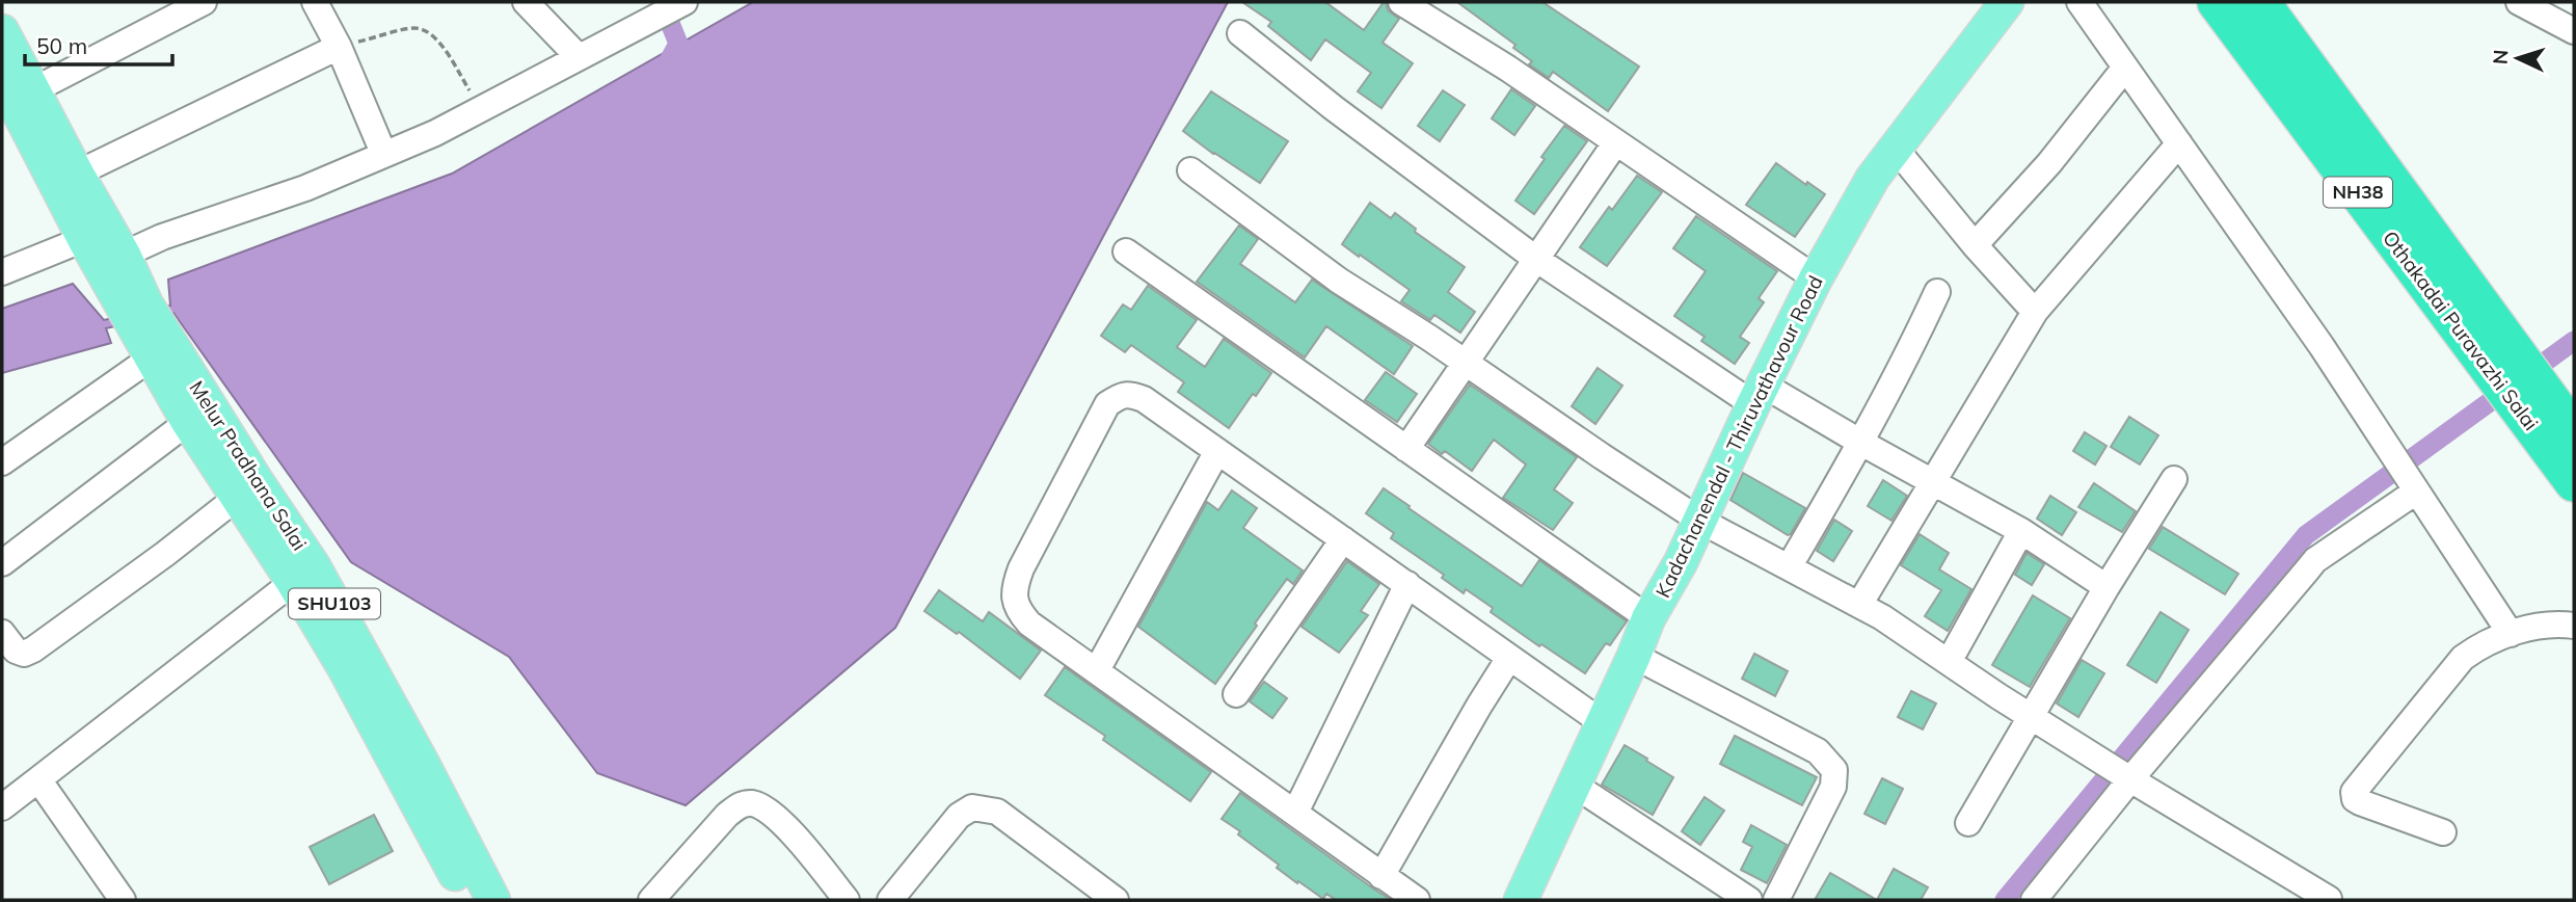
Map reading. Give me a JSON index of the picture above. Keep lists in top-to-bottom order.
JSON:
{
  "streets": {
    "highway": ["NH38", "Othakadai Puravazhi Salai"],
    "main road": ["Kadachanendal - Thiruvathavour Road", "Melur Pradhana Salai", "SHU103"]
  },
  "scale_bar": "50 m",
  "north": "left"
}
